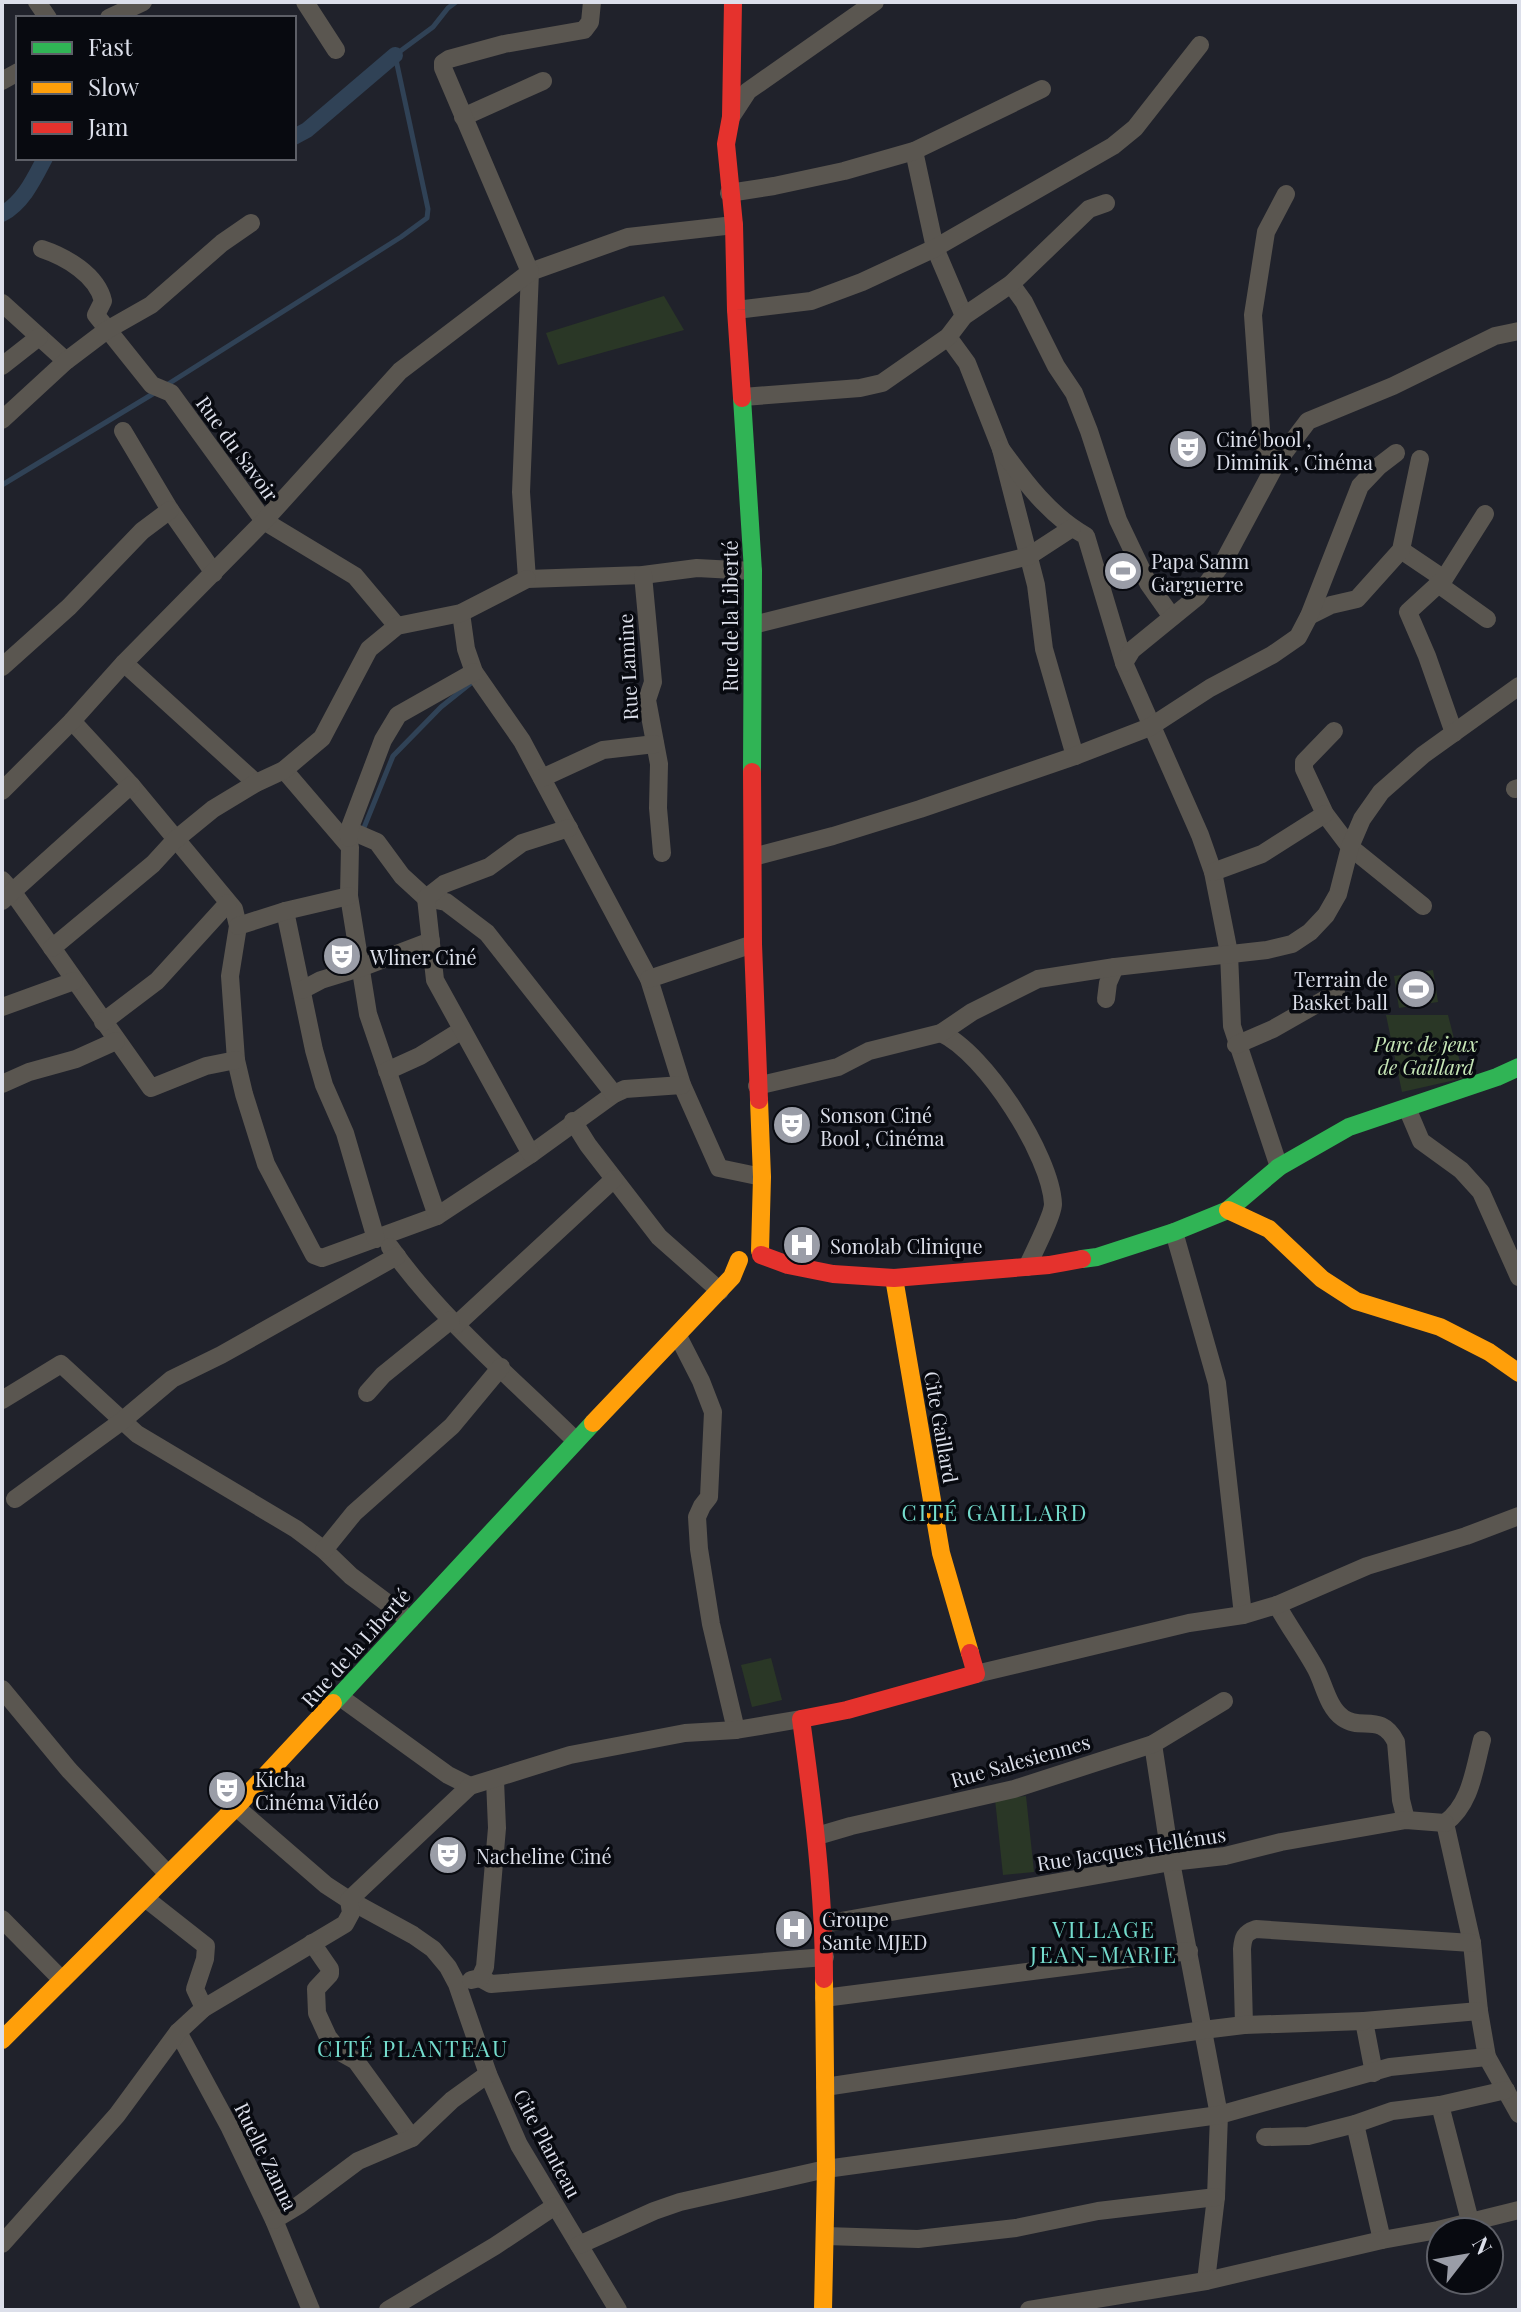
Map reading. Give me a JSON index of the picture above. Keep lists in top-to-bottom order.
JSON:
{
  "streets": {
    "street": [
      "Rue du Savoir",
      "Rue de la Liberté",
      "Rue Lamine",
      "Cite Gaillard",
      "Rue Salesiennes",
      "Rue Jacques Hellénus",
      "Cite Planteau",
      "Ruelle Zanna"
    ]
  },
  "crossings": [
    ["Rue de la Liberté", "Cite Planteau"]
  ],
  "districts": ["CITÉ GAILLARD", "VILLAGE JEAN-MARIE", "CITÉ PLANTEAU"],
  "parks": ["Parc de jeux de Gaillard"],
  "places": {
    "theatre": [
      "Ciné bool , Diminik , Cinéma",
      "Wliner Ciné",
      "Sonson Ciné Bool , Cinéma",
      "Kicha Cinéma Vidéo",
      "Nacheline Ciné"
    ],
    "sports": ["Papa Sanm Garguerre", "Terrain de Basket ball"],
    "hospital": ["Sonolab Clinique", "Groupe Sante MJED"]
  },
  "legend": ["Fast", "Slow", "Jam"],
  "north": "top right"
}
